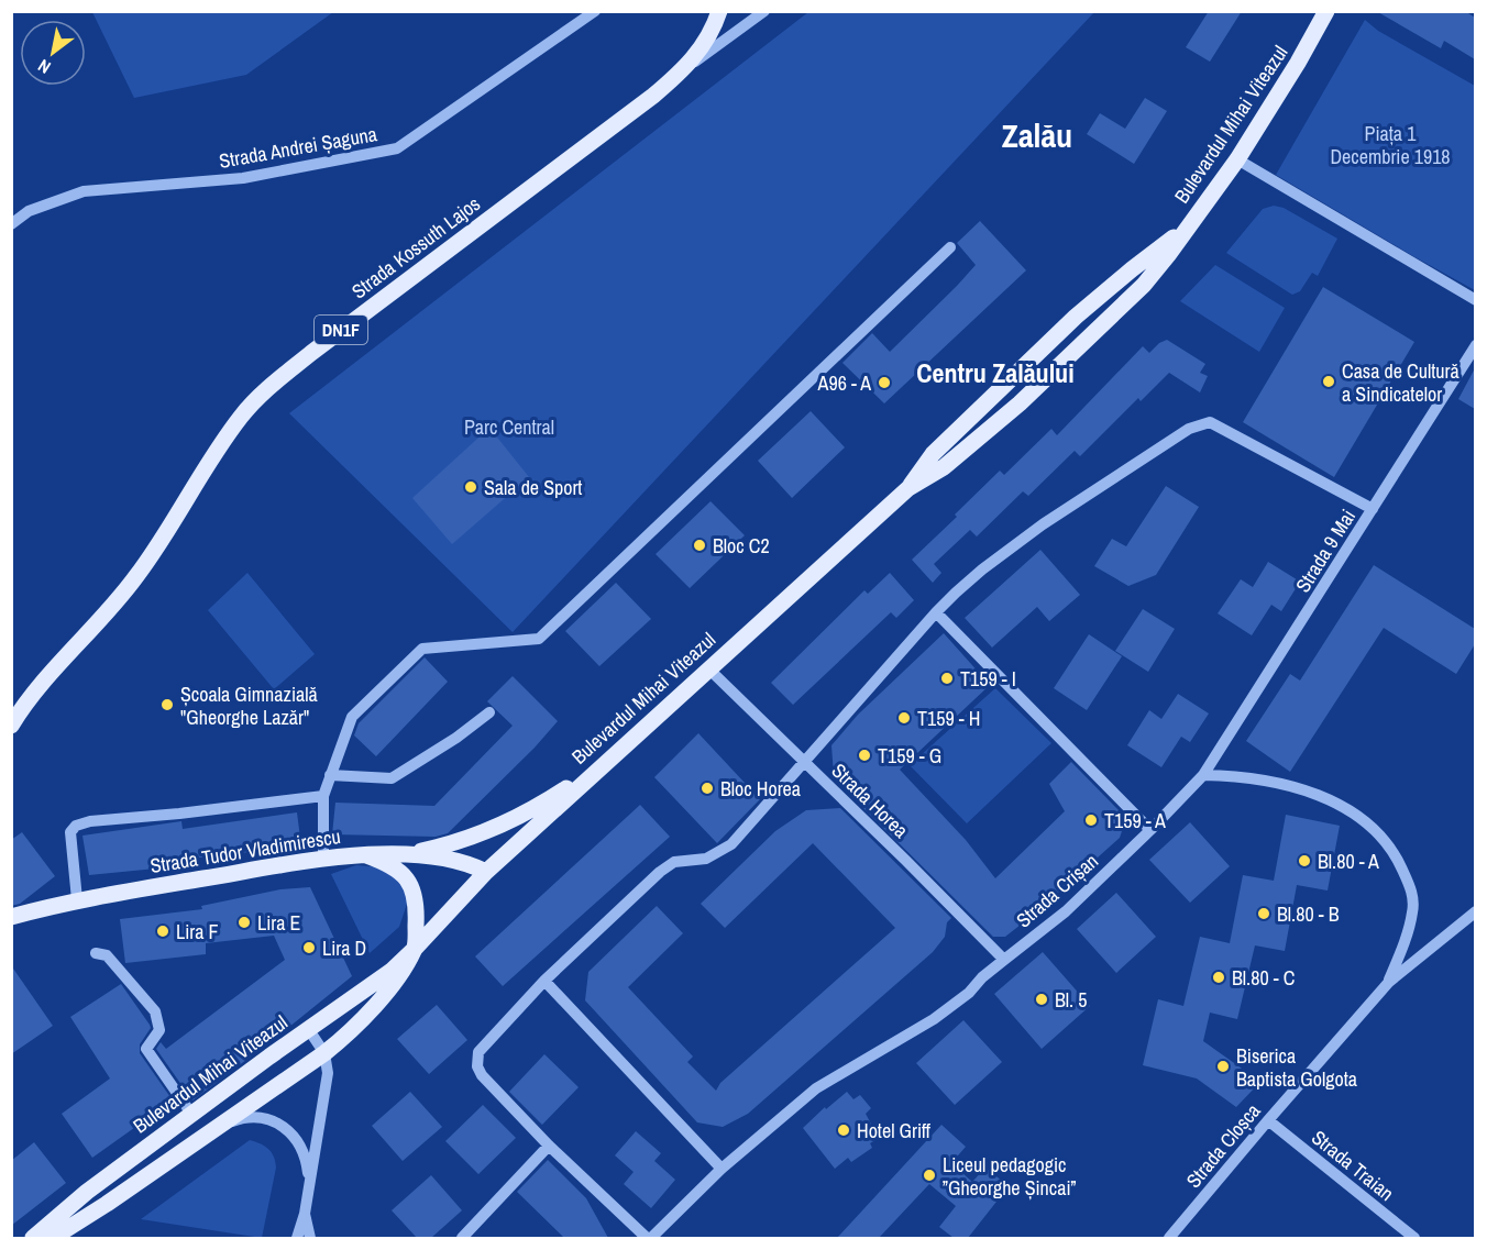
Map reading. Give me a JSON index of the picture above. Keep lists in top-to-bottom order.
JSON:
{
  "streets": {
    "main road": [
      "Bulevardul Mihai Viteazul",
      "Strada Kossuth Lajos",
      "DN1F",
      "Strada Tudor Vladimirescu"
    ],
    "street": [
      "Strada Andrei Șaguna",
      "Strada 9 Mai",
      "Strada Horea",
      "Strada Crișan",
      "Strada Cloșca",
      "Strada Traian"
    ]
  },
  "crossings": [
    ["Bulevardul Mihai Viteazul", "Strada Horea"],
    ["Bulevardul Mihai Viteazul", "Strada Tudor Vladimirescu"],
    ["Strada 9 Mai", "Strada Crișan"],
    ["Strada Horea", "Strada Crișan"],
    ["Strada Cloșca", "Strada Traian"]
  ],
  "districts": ["Zalău", "Centru Zalăului"],
  "parks": ["Piața 1 Decembrie 1918", "Parc Central"],
  "places": [
    "Casa de Cultură a Sindicatelor",
    "A96 - A",
    "Sala de Sport",
    "Bloc C2",
    "T159 - I",
    "Școala Gimnazială \"Gheorghe Lazăr\"",
    "T159 - H",
    "T159 - G",
    "Bloc Horea",
    "T159 - A",
    "Bl.80 - A",
    "Bl.80 - B",
    "Lira E",
    "Lira F",
    "Lira D",
    "Bl.80 - C",
    "Bl. 5",
    "Biserica Baptista Golgota",
    "Hotel Griff",
    "Liceul pedagogic ”Gheorghe Șincai”"
  ],
  "north": "bottom left"
}
